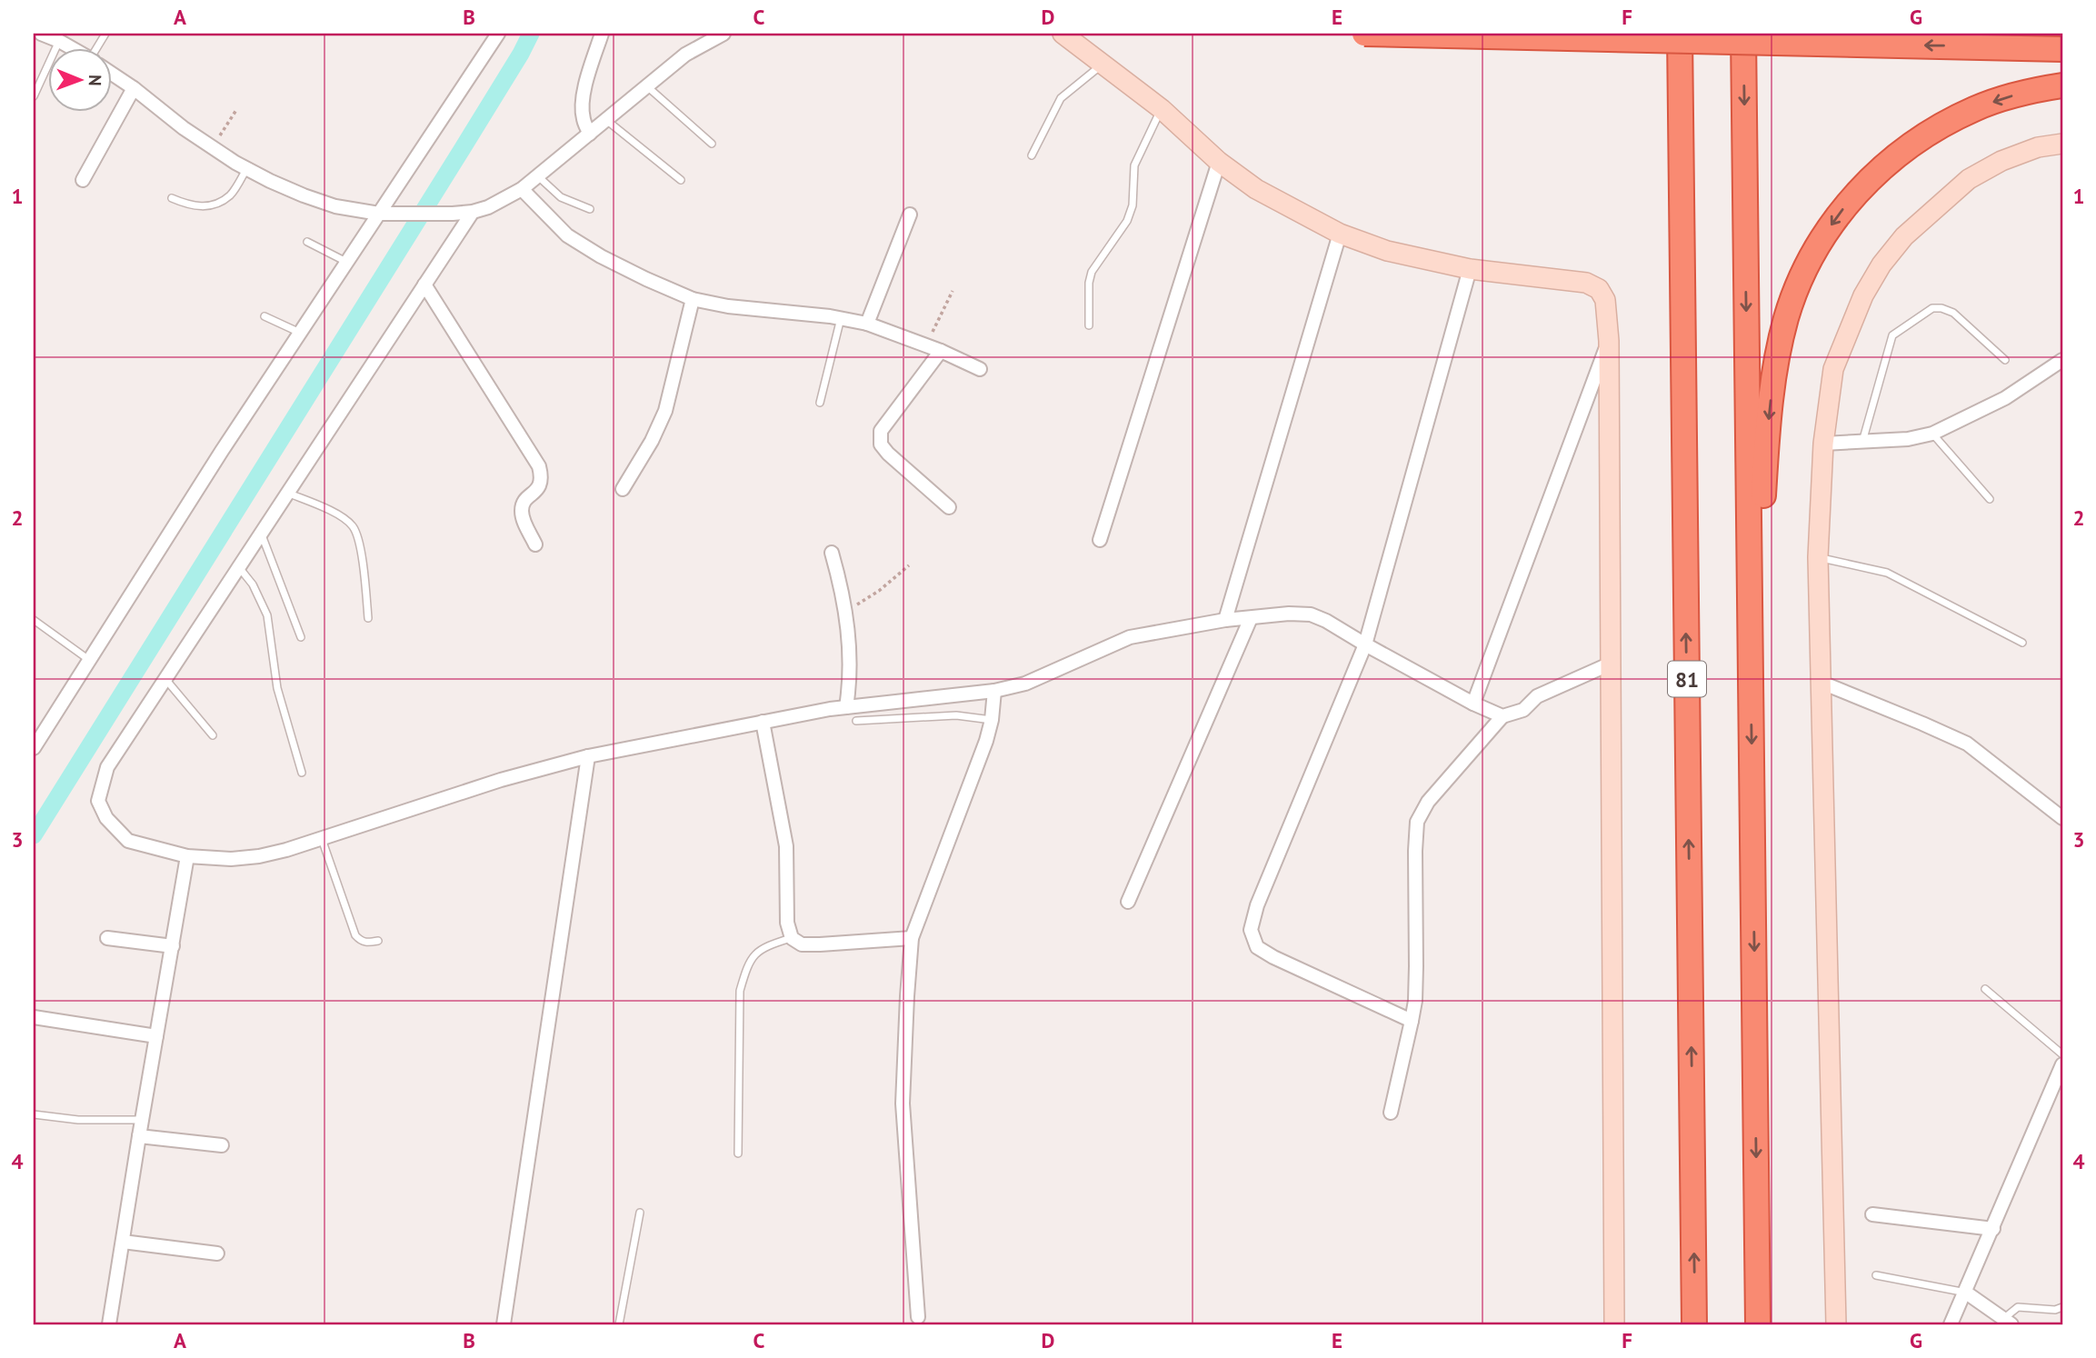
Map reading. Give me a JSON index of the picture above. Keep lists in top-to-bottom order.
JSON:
{
  "streets": {
    "highway": ["81"]
  },
  "north": "right",
  "grid": {
    "columns": [
      "A",
      "B",
      "C",
      "D",
      "E",
      "F",
      "G"
    ],
    "rows": [
      "1",
      "2",
      "3",
      "4"
    ]
  }
}
